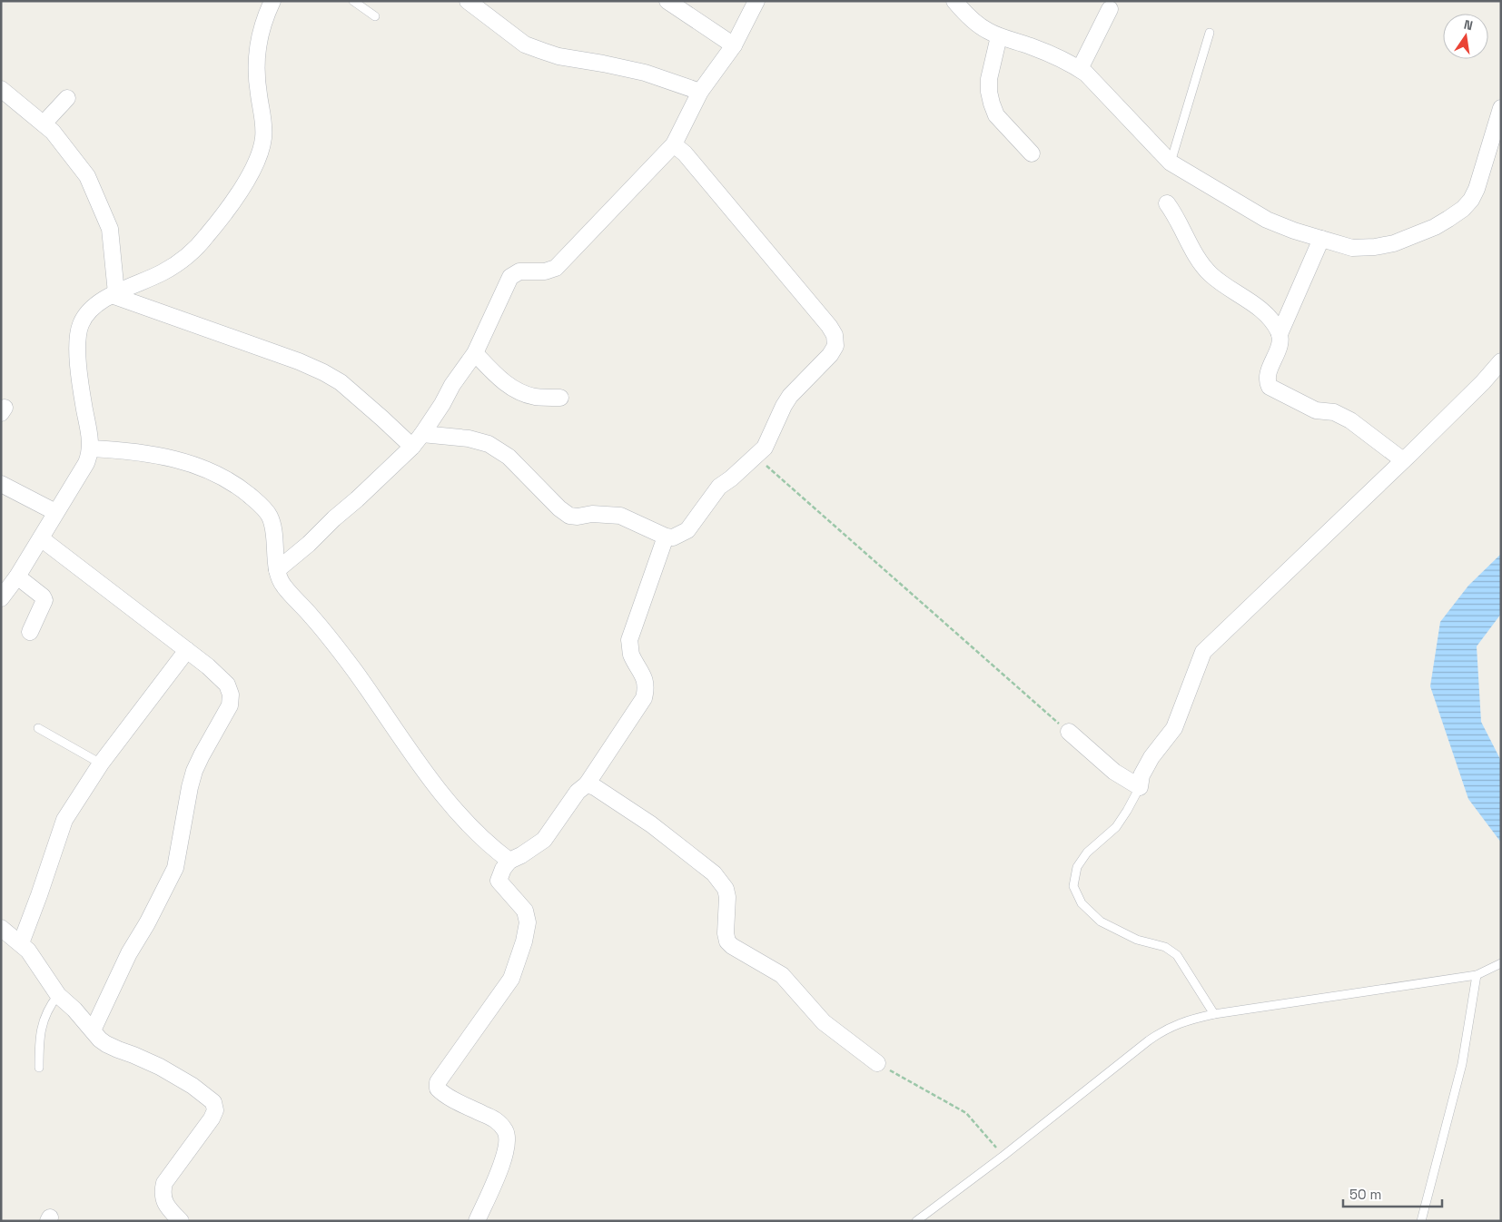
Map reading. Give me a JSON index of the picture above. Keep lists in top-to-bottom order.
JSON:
{
  "scale_bar": "50 m",
  "north": "top"
}
